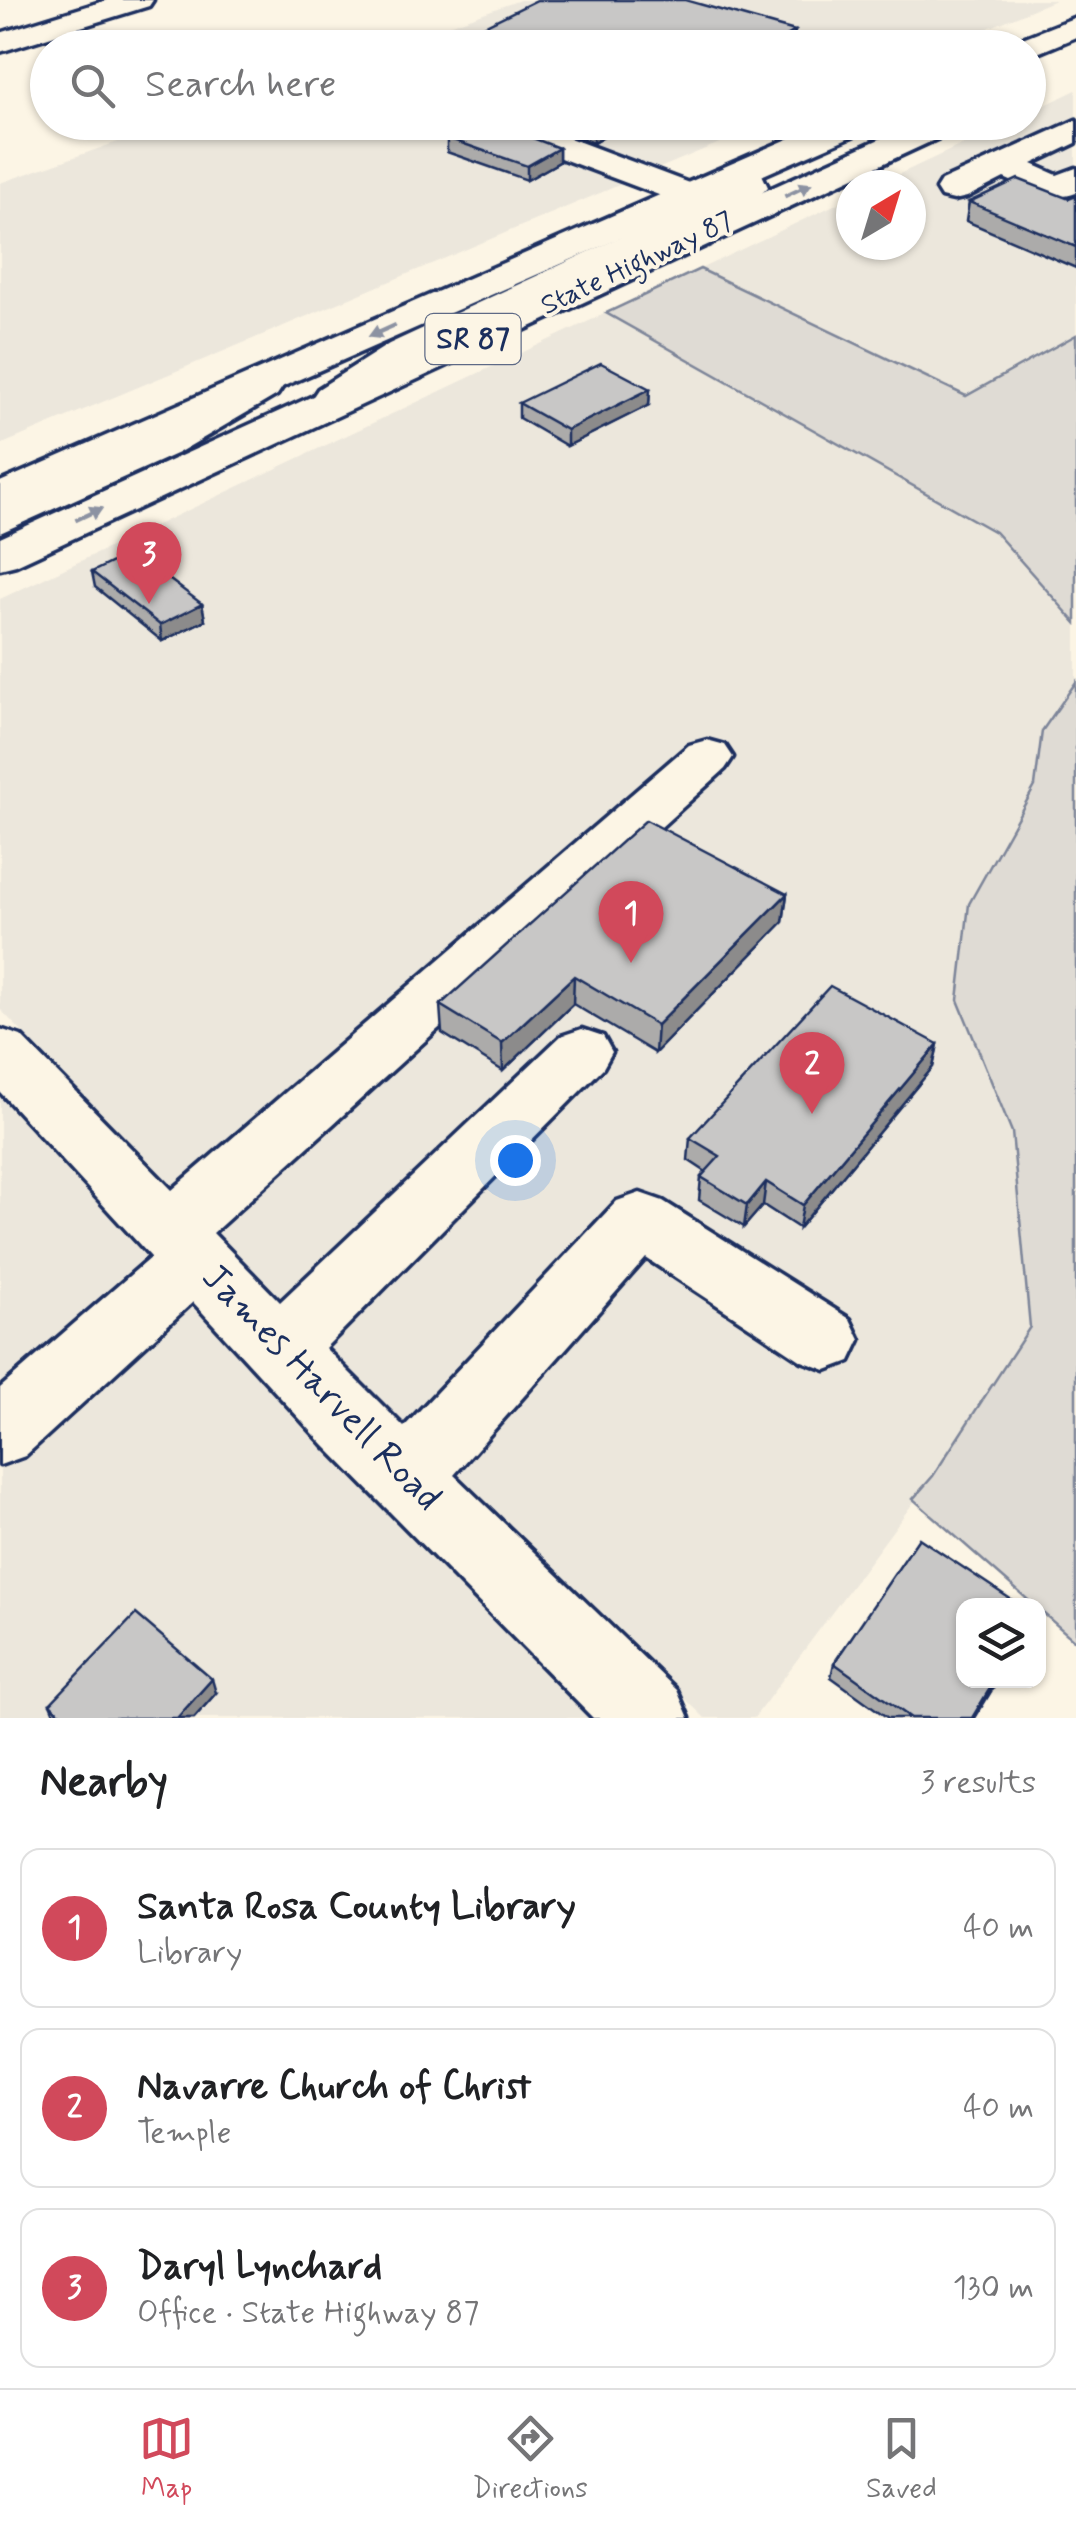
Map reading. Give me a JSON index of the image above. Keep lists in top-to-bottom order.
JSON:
{
  "streets": {
    "main road": ["State Highway 87", "SR 87", "James Harvell Road"]
  },
  "north": "top right",
  "page": {
    "search": "Search here",
    "pins": ["3", "1", "2"],
    "heading": ["Nearby", "3 results"],
    "list": [
      {
        "mark": "1",
        "name": "Santa Rosa County Library",
        "note": "Library",
        "value": "40 m"
      },
      {
        "mark": "2",
        "name": "Navarre Church of Christ",
        "note": "Temple",
        "value": "40 m"
      },
      {
        "mark": "3",
        "name": "Daryl Lynchard",
        "note": "Office · State Highway 87",
        "value": "130 m"
      }
    ],
    "nav": ["Map", "Directions", "Saved"]
  }
}
